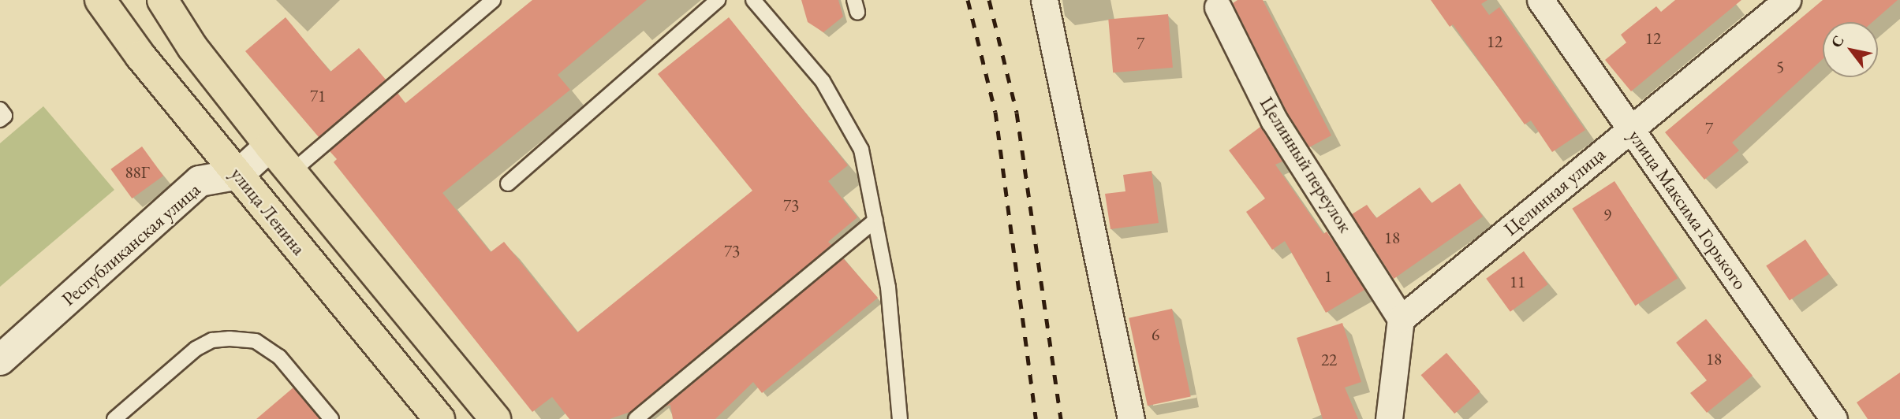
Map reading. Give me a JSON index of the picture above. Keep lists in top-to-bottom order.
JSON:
{
  "streets": {
    "main road": ["улица Ленина"],
    "street": [
      "Целинный переулок",
      "Целинная улица",
      "улица Максима Горького",
      "Республиканская улица"
    ]
  },
  "crossings": [
    ["Целинный переулок", "Целинная улица"],
    ["Целинная улица", "улица Максима Горького"],
    ["улица Ленина", "Республиканская улица"]
  ],
  "house_numbers": [
    "12",
    "12",
    "7",
    "5",
    "71",
    "7",
    "88Г",
    "73",
    "9",
    "18",
    "73",
    "1",
    "11",
    "6",
    "18",
    "22"
  ],
  "north": "top left"
}
